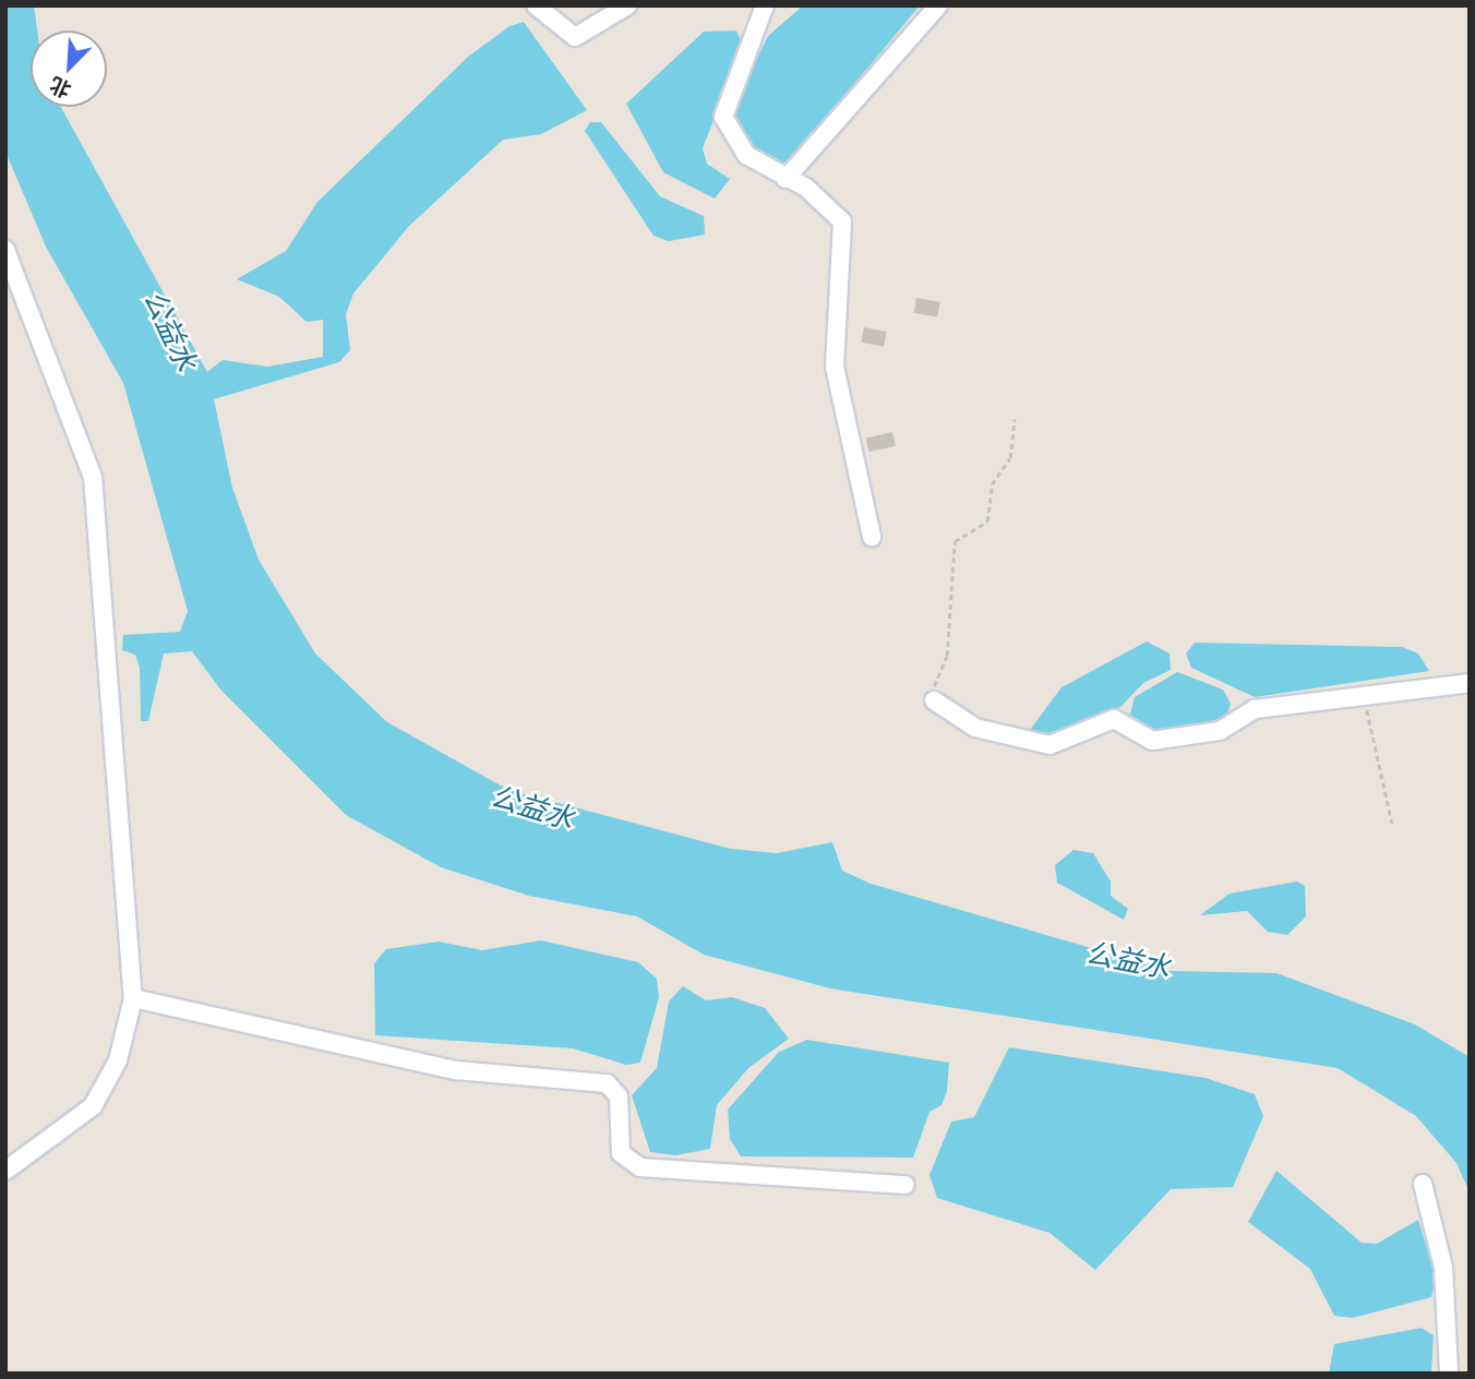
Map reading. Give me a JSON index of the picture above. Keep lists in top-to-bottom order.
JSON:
{
  "water": ["公益水"],
  "north": "bottom left"
}
